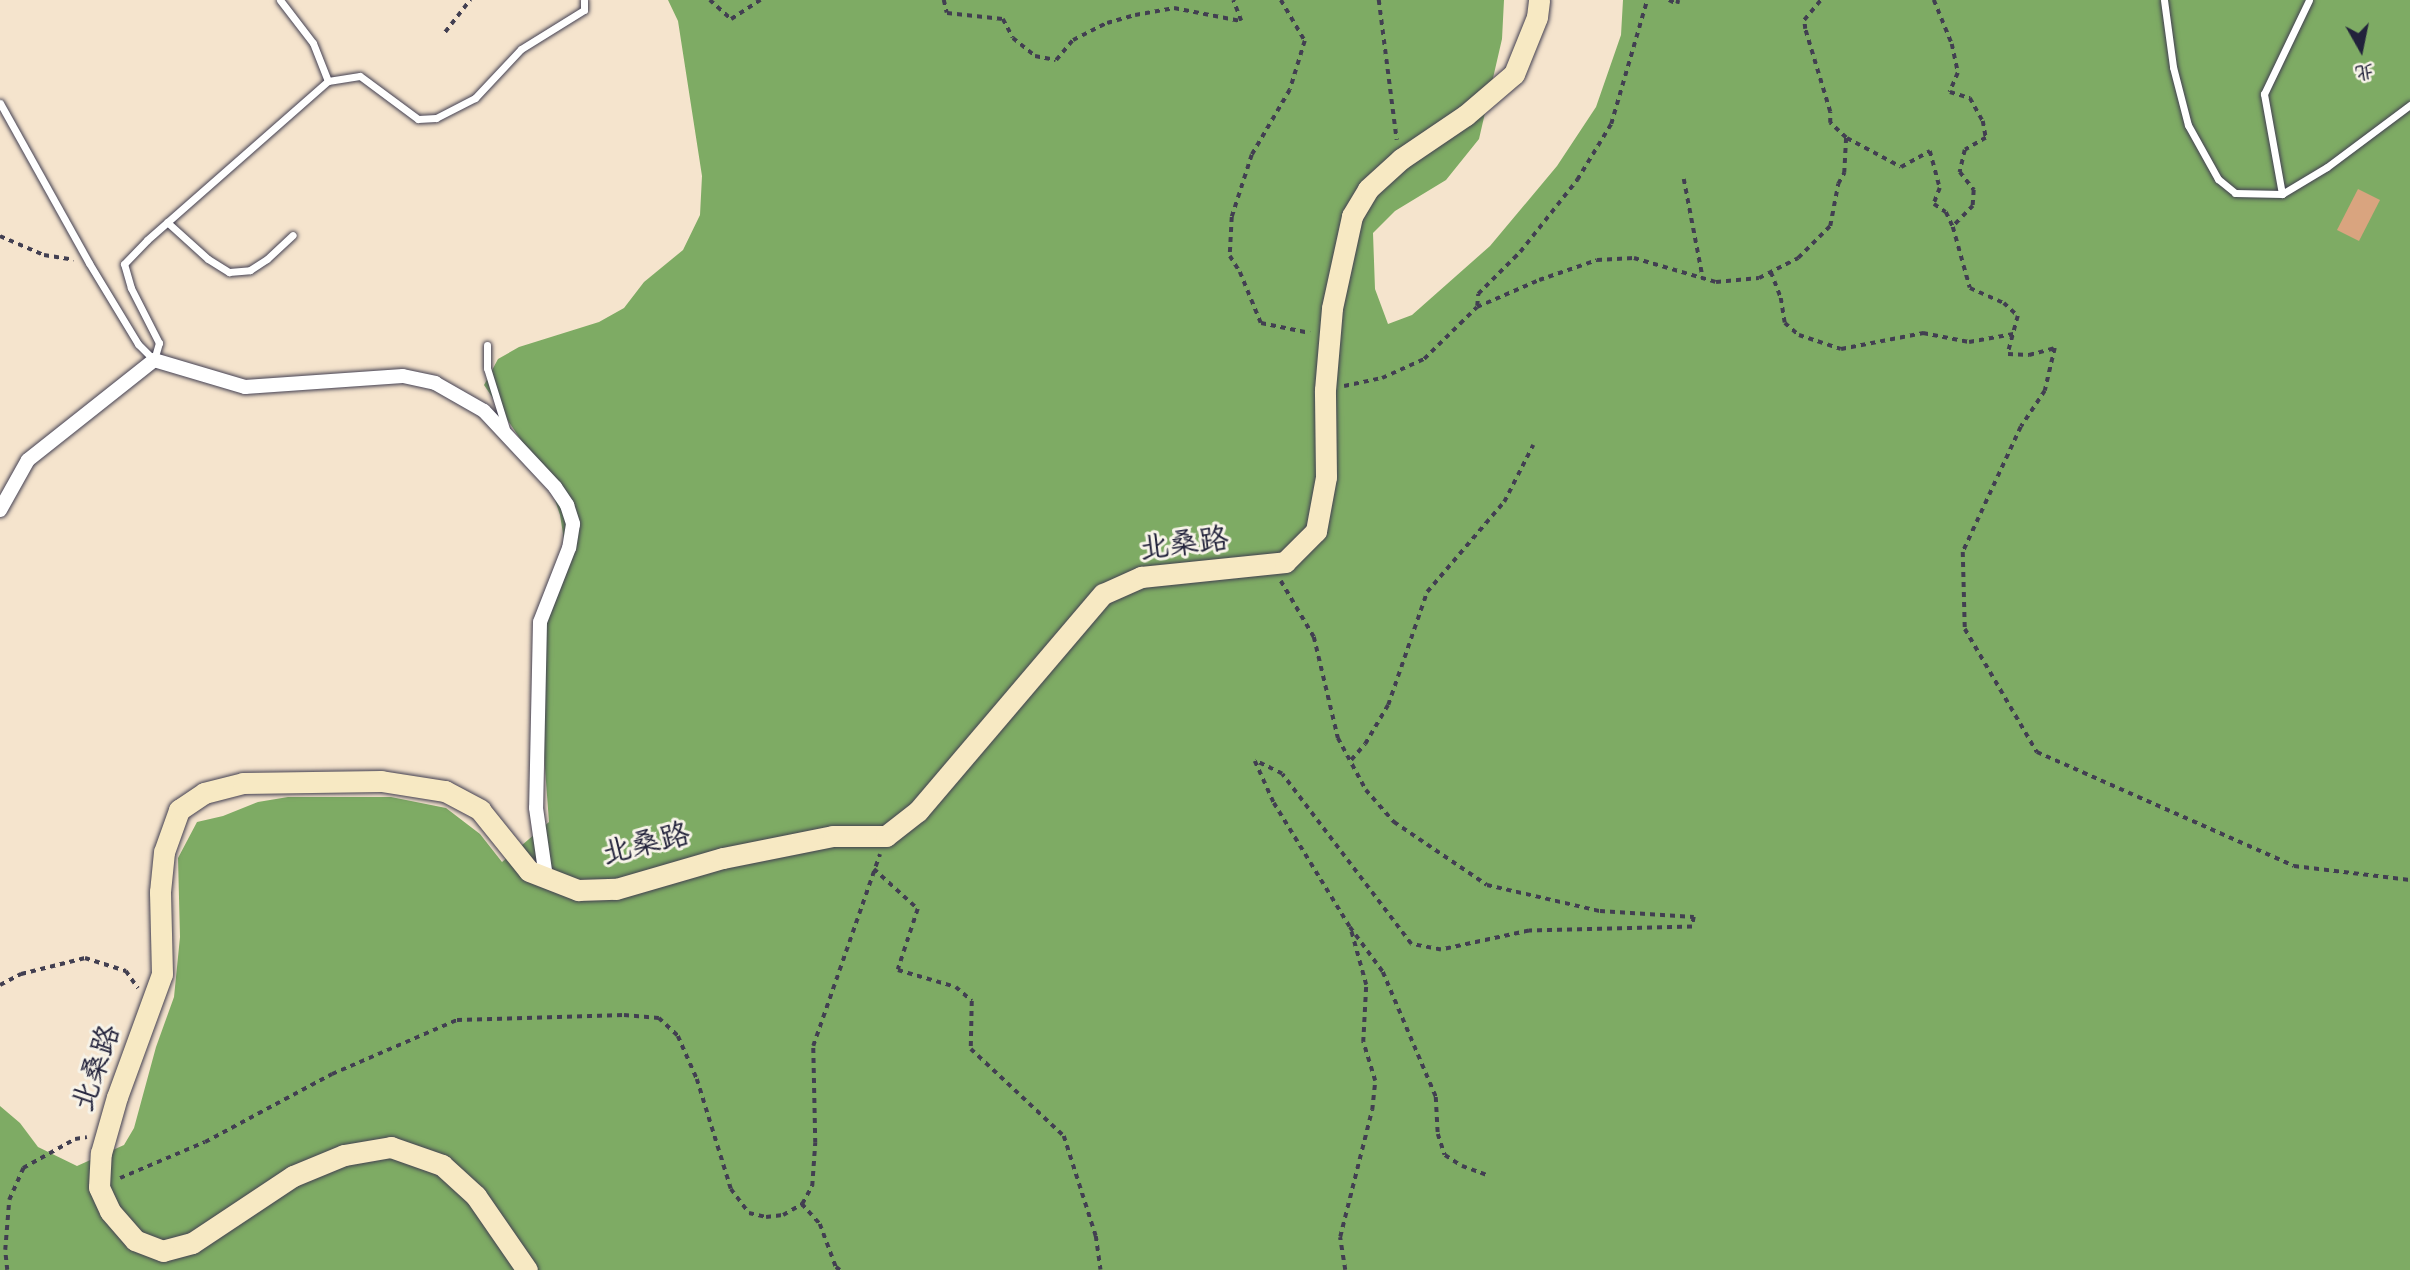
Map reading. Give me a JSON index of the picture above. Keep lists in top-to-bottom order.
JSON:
{
  "streets": {
    "street": ["北桑路"]
  },
  "north": "bottom"
}
